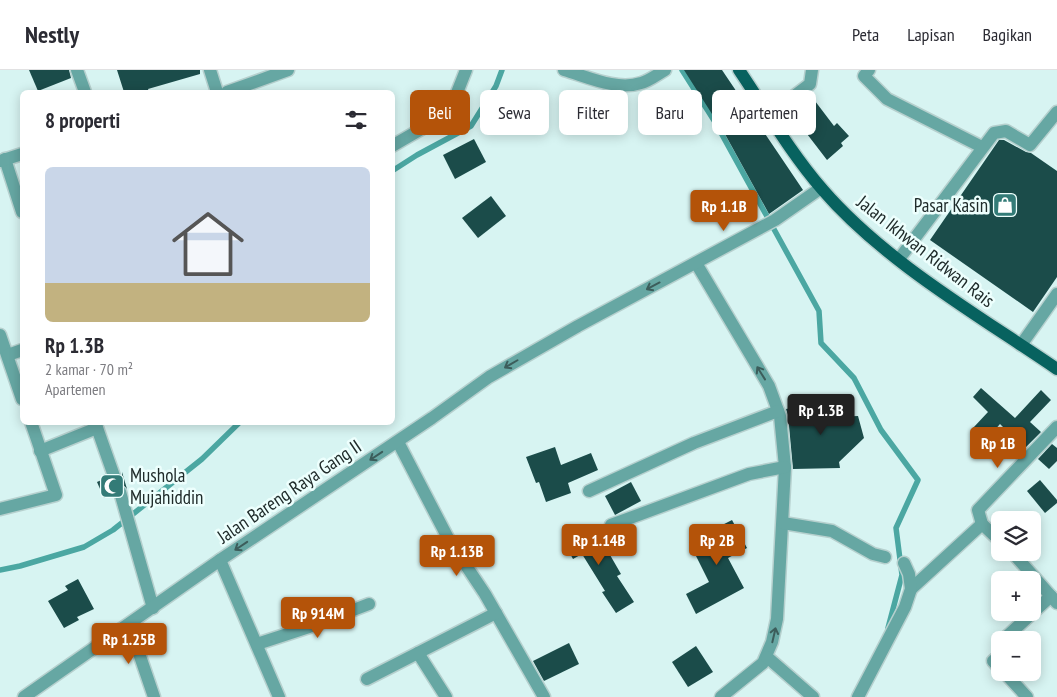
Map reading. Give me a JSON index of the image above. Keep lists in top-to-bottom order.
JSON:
{
  "streets": {
    "main road": ["Jalan Ikhwan Ridwan Rais"],
    "street": ["Jalan Bareng Raya Gang II"]
  },
  "crossings": [
    ["Jalan Ikhwan Ridwan Rais", "Jalan Bareng Raya Gang II"]
  ],
  "one_way": ["Jalan Bareng Raya Gang II"],
  "places": {
    "shop": ["Pasar Kasin"],
    "mosque": ["Mushola Mujahiddin"]
  },
  "page": {
    "header": "Nestly",
    "nav": ["Peta", "Lapisan", "Bagikan"],
    "chip": [
      "Beli",
      "Sewa",
      "Filter",
      "Baru",
      "Apartemen"
    ],
    "heading": "8 properti",
    "list": [
      {
        "name": "Rp 1.3B",
        "note": "2 kamar · 70 m² · Apartemen"
      }
    ],
    "price": [
      "Rp 1.1B",
      "Rp 1.3B",
      "Rp 1B",
      "Rp 1.14B",
      "Rp 2B",
      "Rp 1.13B",
      "Rp 914M",
      "Rp 1.25B"
    ],
    "map_buttons": ["+", "−"]
  }
}
